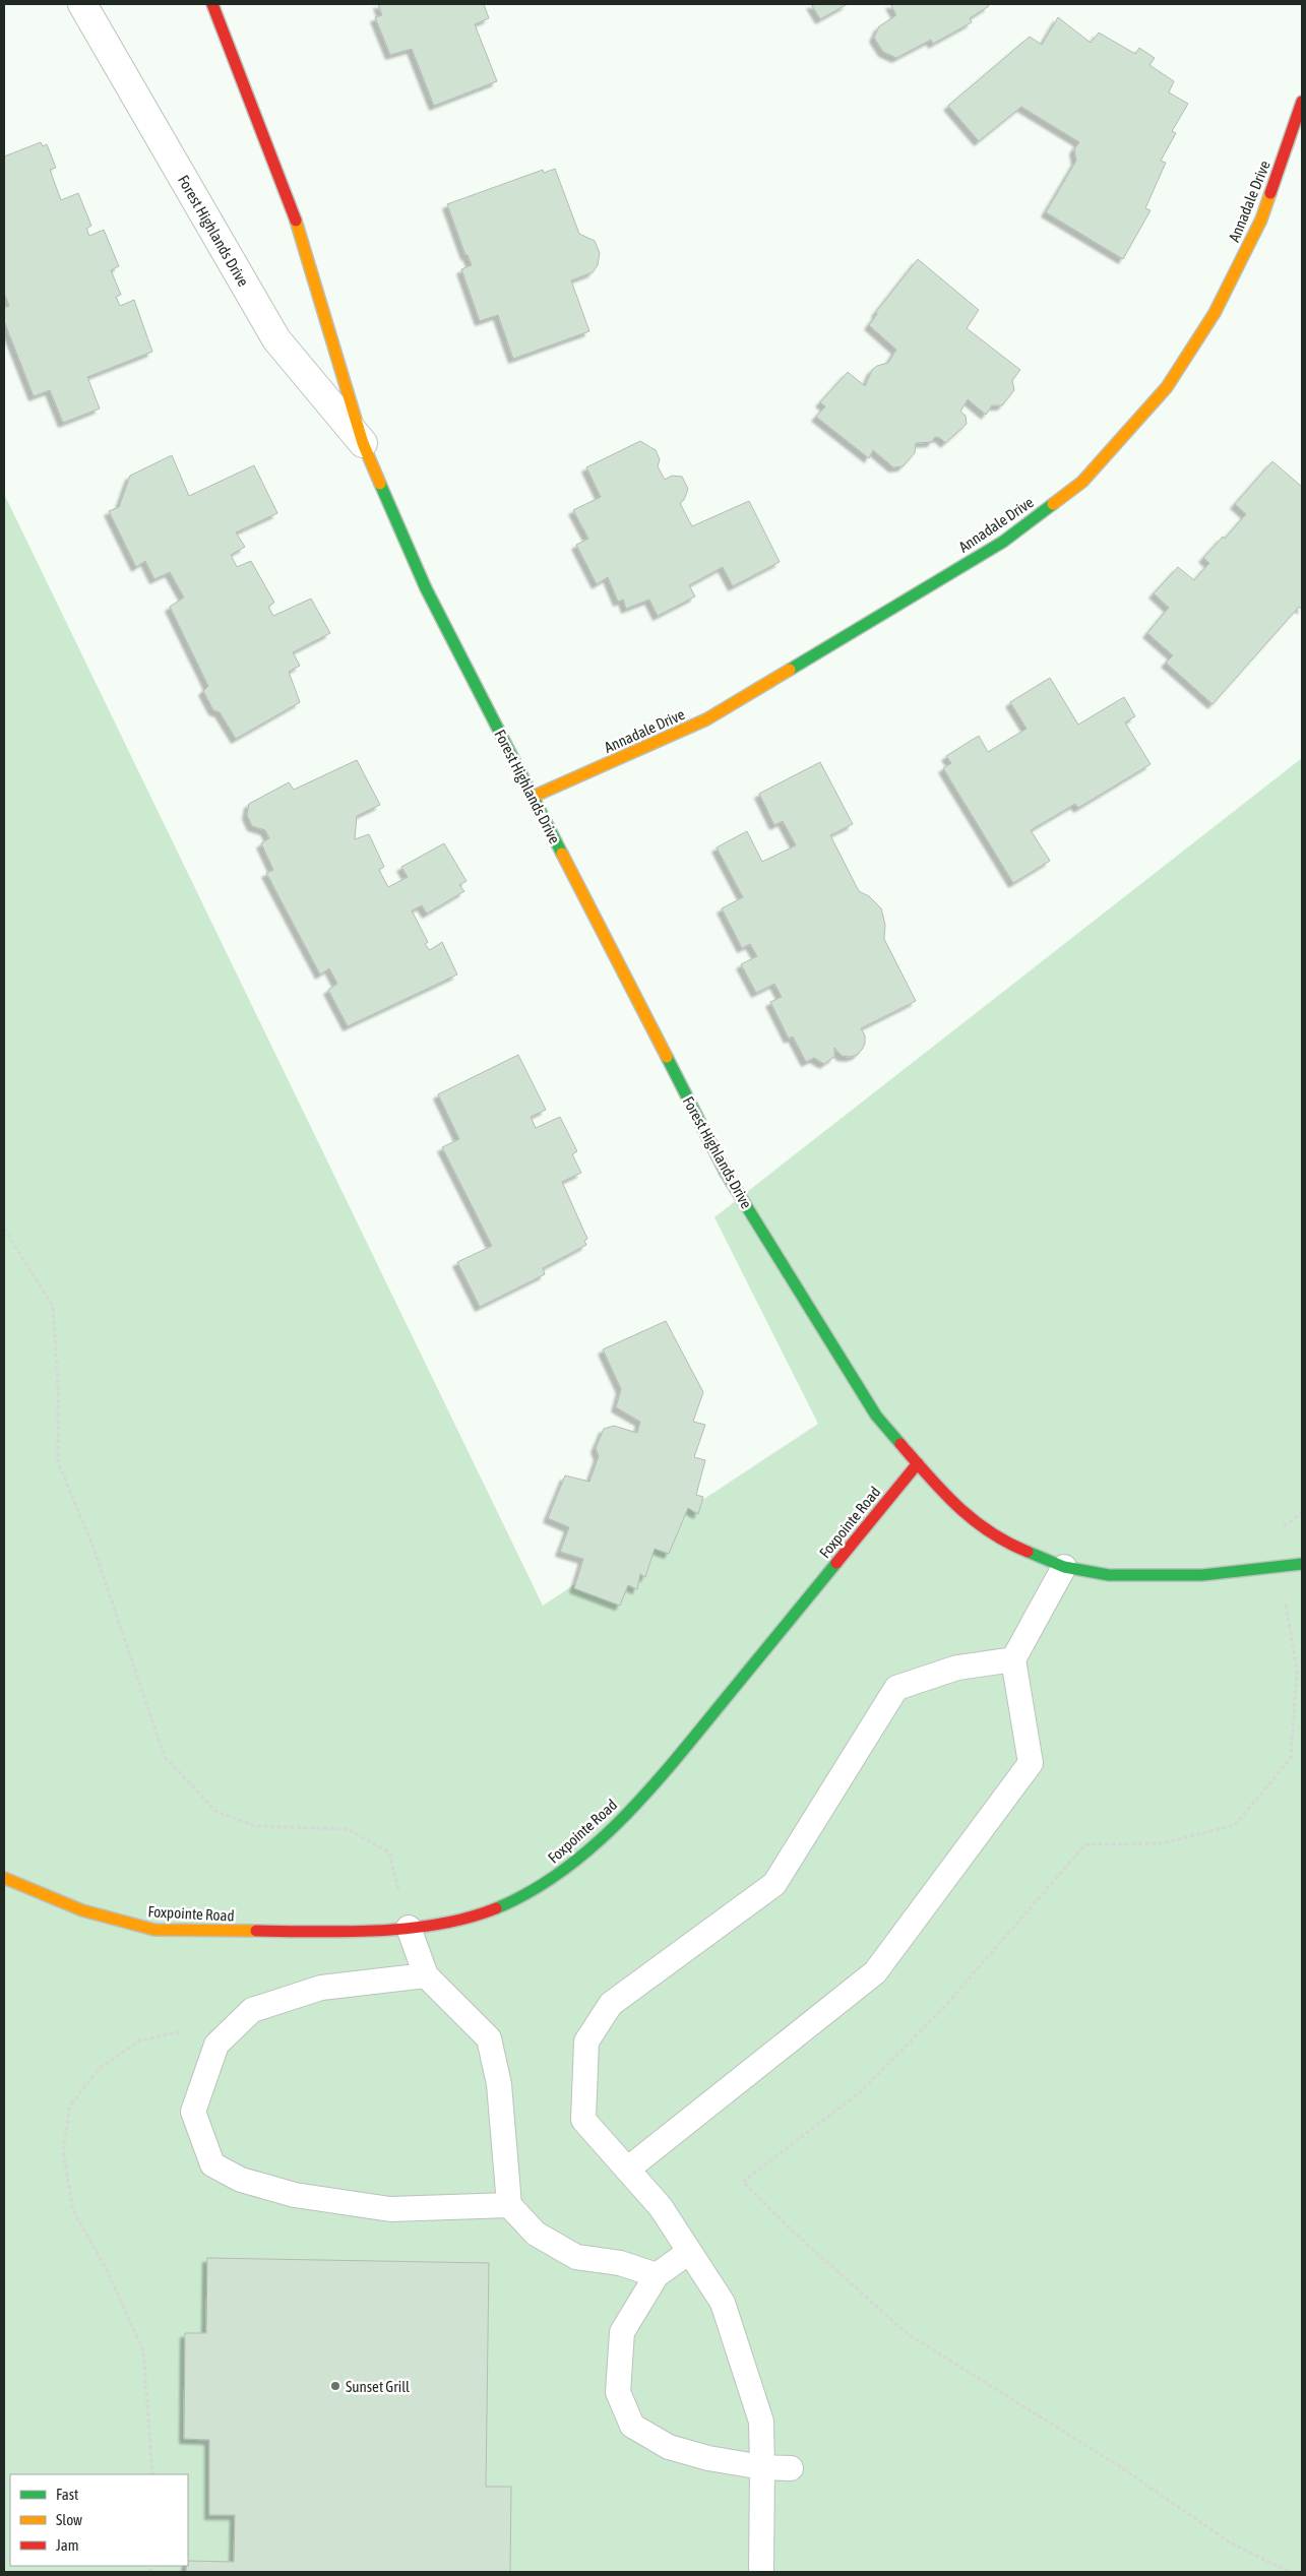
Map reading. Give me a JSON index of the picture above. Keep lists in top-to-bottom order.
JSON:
{
  "streets": {
    "street": ["Annadale Drive", "Forest Highlands Drive", "Foxpointe Road"]
  },
  "crossings": [
    ["Annadale Drive", "Forest Highlands Drive"],
    ["Forest Highlands Drive", "Foxpointe Road"]
  ],
  "places": ["Sunset Grill"],
  "legend": ["Fast", "Slow", "Jam"]
}
